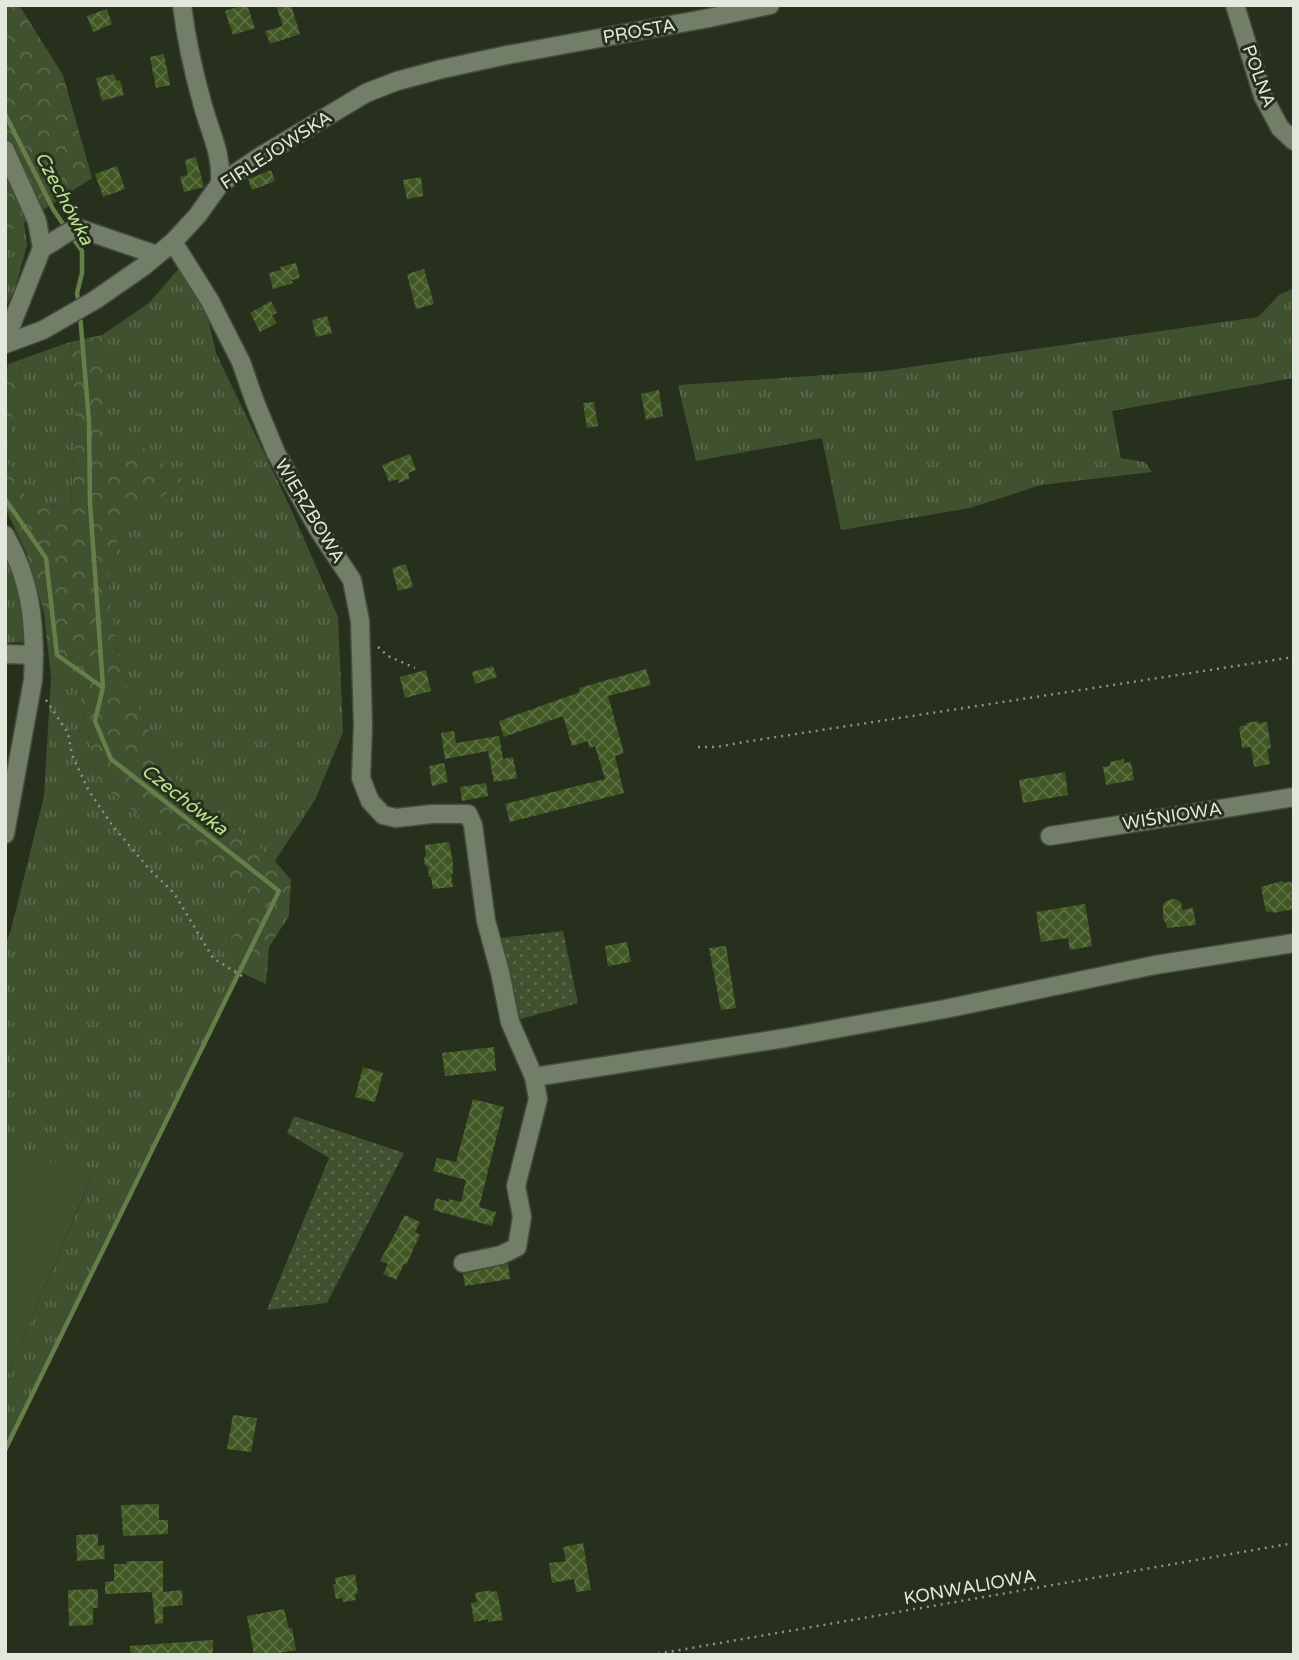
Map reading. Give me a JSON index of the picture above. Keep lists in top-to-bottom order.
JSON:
{
  "streets": {
    "street": [
      "PROSTA",
      "POLNA",
      "FIRLEJOWSKA",
      "WIERZBOWA",
      "WIŚNIOWA"
    ],
    "path": ["KONWALIOWA"]
  },
  "crossings": [
    ["PROSTA", "FIRLEJOWSKA"],
    ["FIRLEJOWSKA", "WIERZBOWA"]
  ],
  "water": ["Czechówka"]
}
